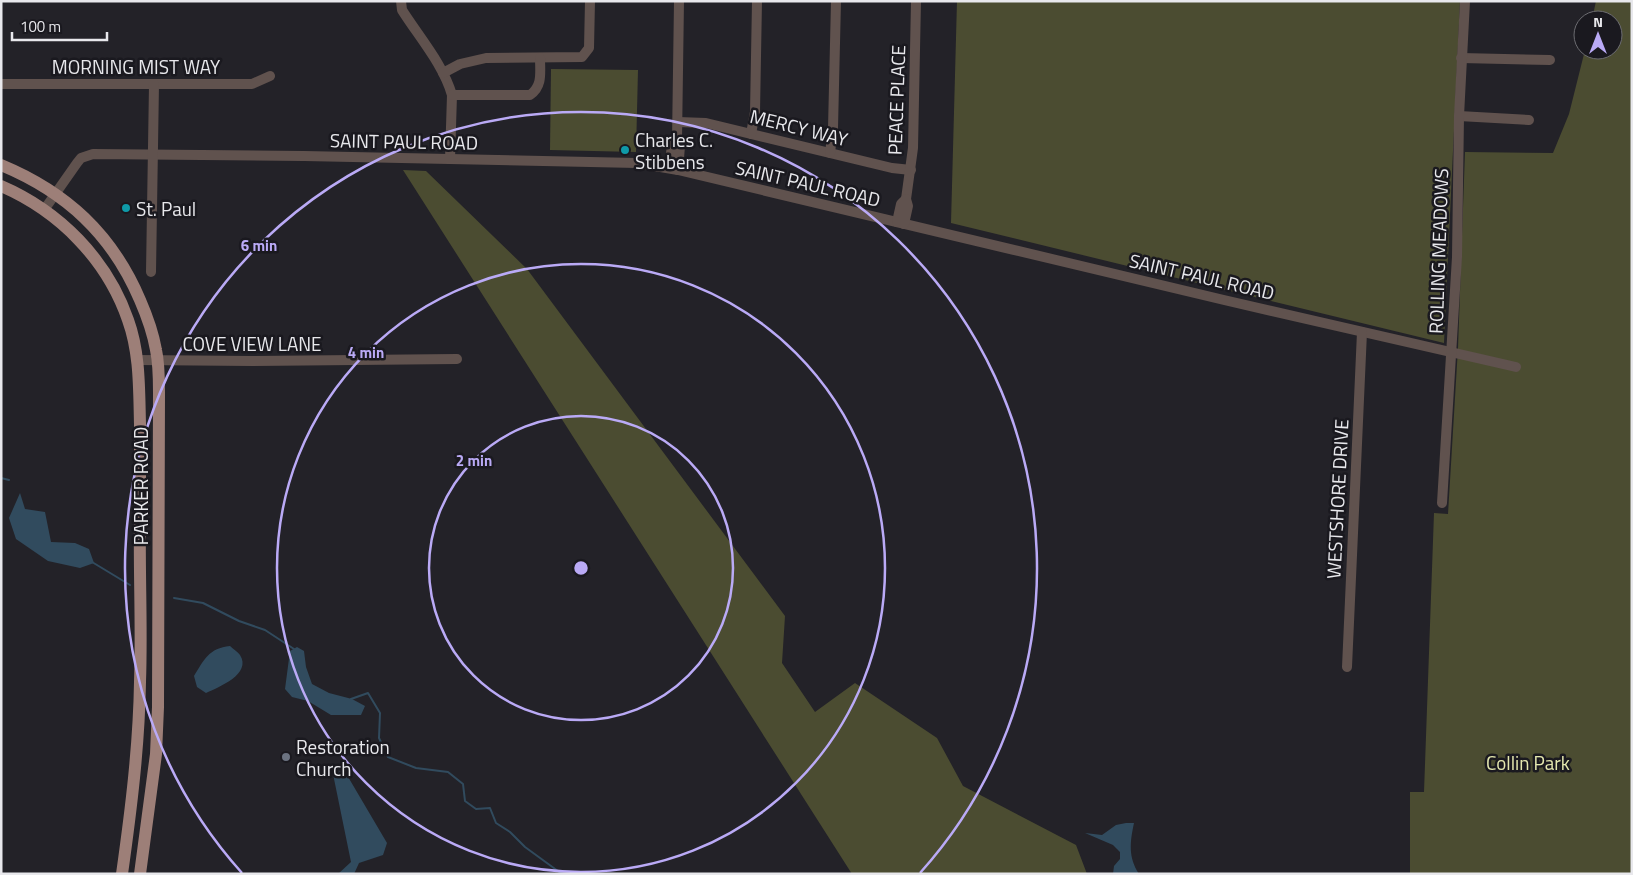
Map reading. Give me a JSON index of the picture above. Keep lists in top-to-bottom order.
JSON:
{
  "streets": {
    "main road": ["PARKER ROAD"],
    "street": [
      "MORNING MIST WAY",
      "PEACE PLACE",
      "MERCY WAY",
      "SAINT PAUL ROAD",
      "ROLLING MEADOWS",
      "COVE VIEW LANE",
      "WESTSHORE DRIVE"
    ]
  },
  "crossings": [
    ["PEACE PLACE", "MERCY WAY"],
    ["PEACE PLACE", "SAINT PAUL ROAD"],
    ["SAINT PAUL ROAD", "ROLLING MEADOWS"],
    ["SAINT PAUL ROAD", "PARKER ROAD"],
    ["SAINT PAUL ROAD", "WESTSHORE DRIVE"],
    ["COVE VIEW LANE", "PARKER ROAD"]
  ],
  "parks": ["Collin Park"],
  "places": ["Charles C. Stibbens", "St. Paul", "Restoration Church"],
  "scale_bar": "100 m",
  "north": "top",
  "rings": ["6 min", "4 min", "2 min"]
}
